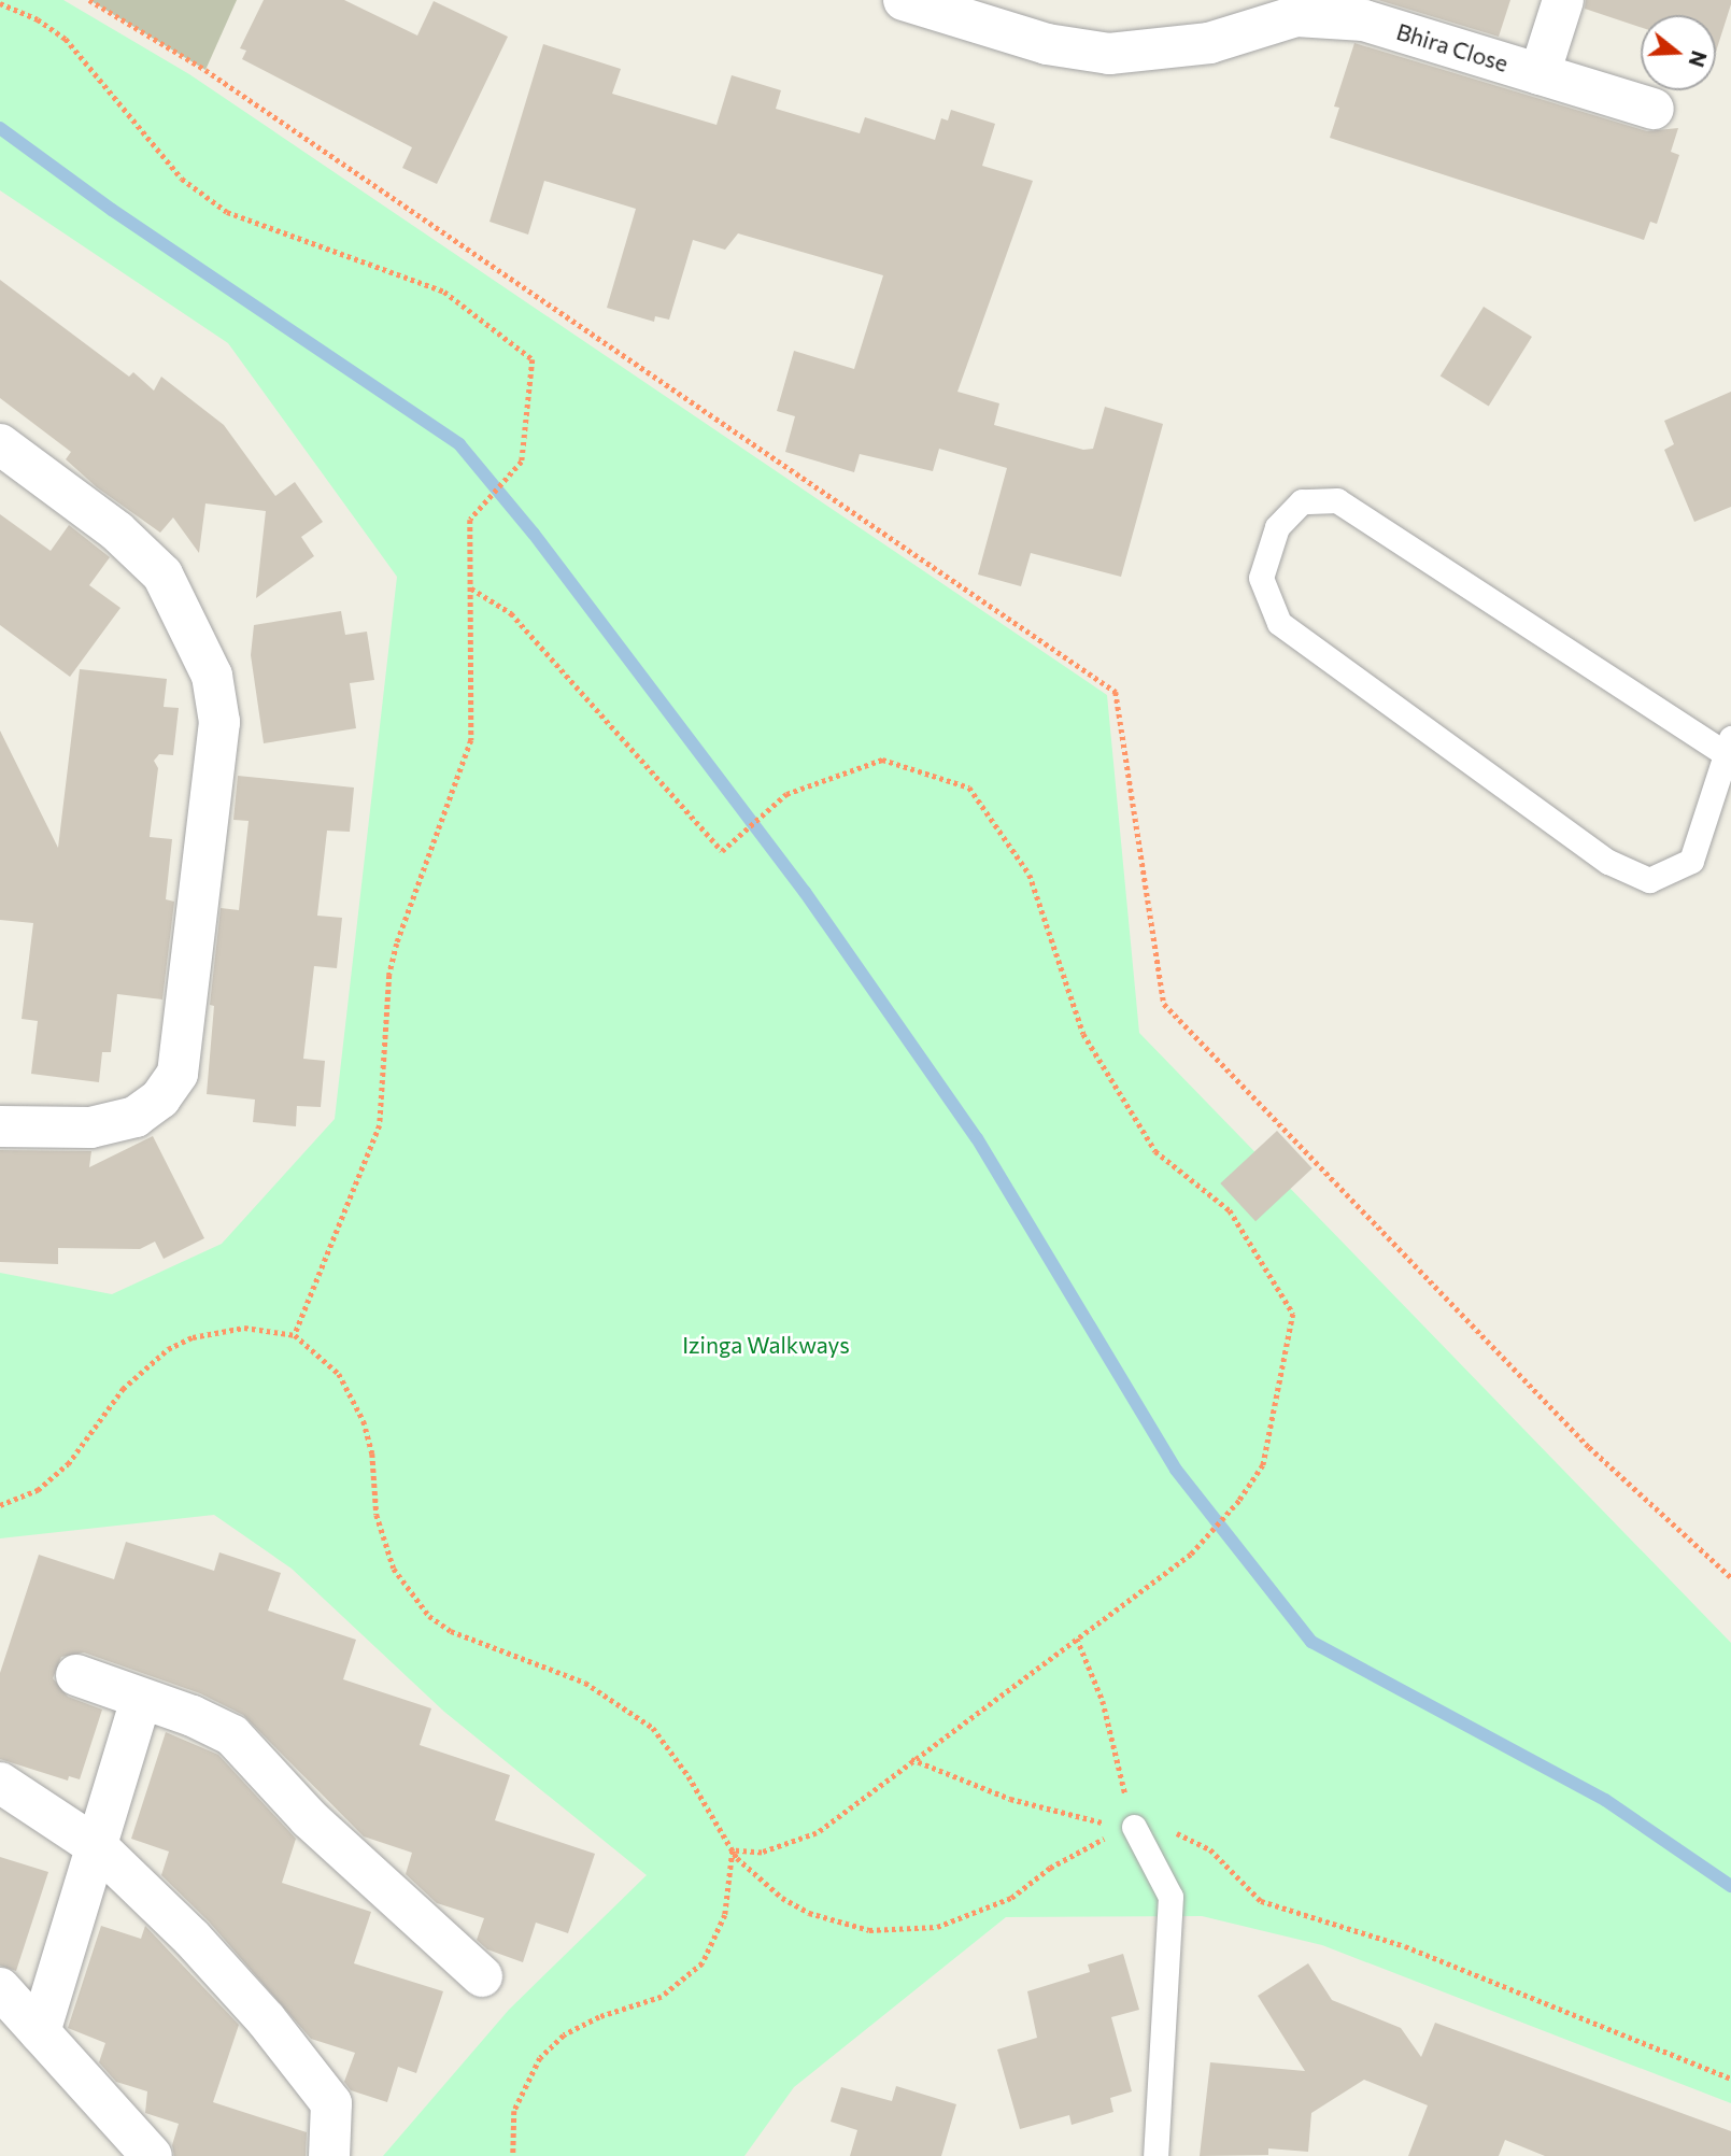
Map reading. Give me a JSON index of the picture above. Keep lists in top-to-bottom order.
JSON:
{
  "streets": {
    "street": ["Bhira Close"]
  },
  "parks": ["Izinga Walkways"],
  "north": "right"
}
